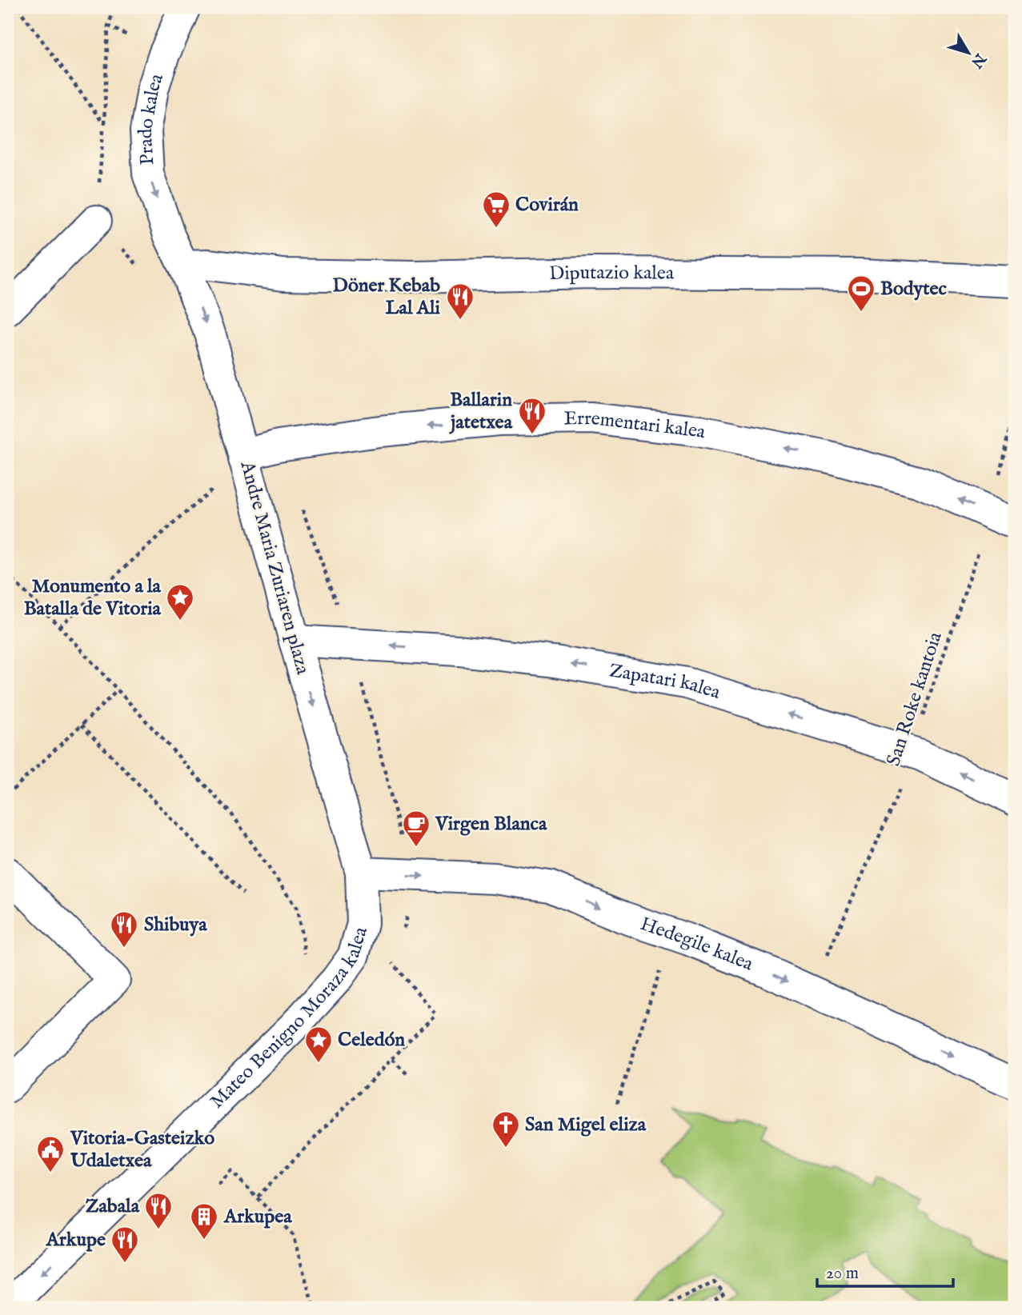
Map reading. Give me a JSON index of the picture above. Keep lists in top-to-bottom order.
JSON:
{
  "streets": {
    "street": [
      "Prado kalea",
      "Diputazio kalea",
      "Errementari kalea",
      "Andre Maria Zuriaren plaza",
      "Zapatari kalea",
      "Hedegile kalea",
      "Mateo Benigno Moraza kalea"
    ],
    "path": ["San Roke kantoia"]
  },
  "crossings": [
    ["Prado kalea", "Diputazio kalea"],
    ["Prado kalea", "Andre Maria Zuriaren plaza"],
    ["Diputazio kalea", "Andre Maria Zuriaren plaza"],
    ["Errementari kalea", "Andre Maria Zuriaren plaza"],
    ["Errementari kalea", "San Roke kantoia"],
    ["Andre Maria Zuriaren plaza", "Zapatari kalea"],
    ["Andre Maria Zuriaren plaza", "Hedegile kalea"],
    ["Andre Maria Zuriaren plaza", "Mateo Benigno Moraza kalea"],
    ["Zapatari kalea", "San Roke kantoia"],
    ["San Roke kantoia", "Hedegile kalea"],
    ["Hedegile kalea", "Mateo Benigno Moraza kalea"]
  ],
  "one_way": [
    "Prado kalea",
    "Errementari kalea",
    "Andre Maria Zuriaren plaza",
    "Zapatari kalea",
    "Hedegile kalea",
    "Mateo Benigno Moraza kalea"
  ],
  "places": {
    "supermarket": ["Covirán"],
    "sports": ["Bodytec"],
    "restaurant": [
      "Döner Kebab Lal Ali",
      "Ballarin jatetxea",
      "Shibuya",
      "Zabala",
      "Arkupe"
    ],
    "place": ["Monumento a la Batalla de Vitoria", "Celedón"],
    "cafe": ["Virgen Blanca"],
    "church": ["San Migel eliza"],
    "public building": ["Vitoria-Gasteizko Udaletxea"],
    "building": ["Arkupea"]
  },
  "scale_bar": "20 m",
  "north": "bottom right"
}
